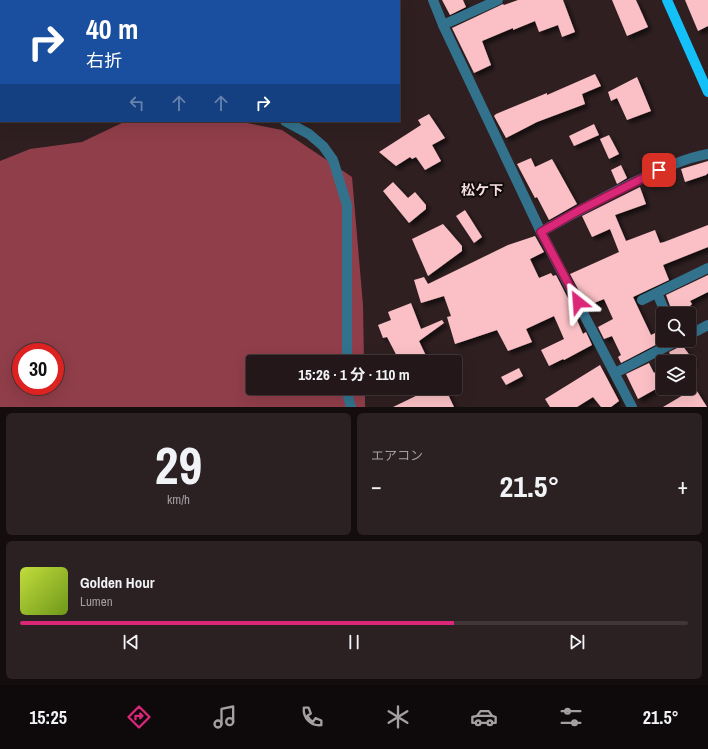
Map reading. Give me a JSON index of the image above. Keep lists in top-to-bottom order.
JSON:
{
  "districts": ["松ケ下"],
  "page": {
    "turn": ["40 m", "右折"],
    "limit": "30",
    "trip": "15:26 · 1 分 · 110 m",
    "tile": [
      ["29", "km/h"],
      "エアコン"
    ],
    "heat": ["−", "21.5°", "+"],
    "song": ["Golden Hour", "Lumen"],
    "tabs": ["15:25", "21.5°"]
  }
}
